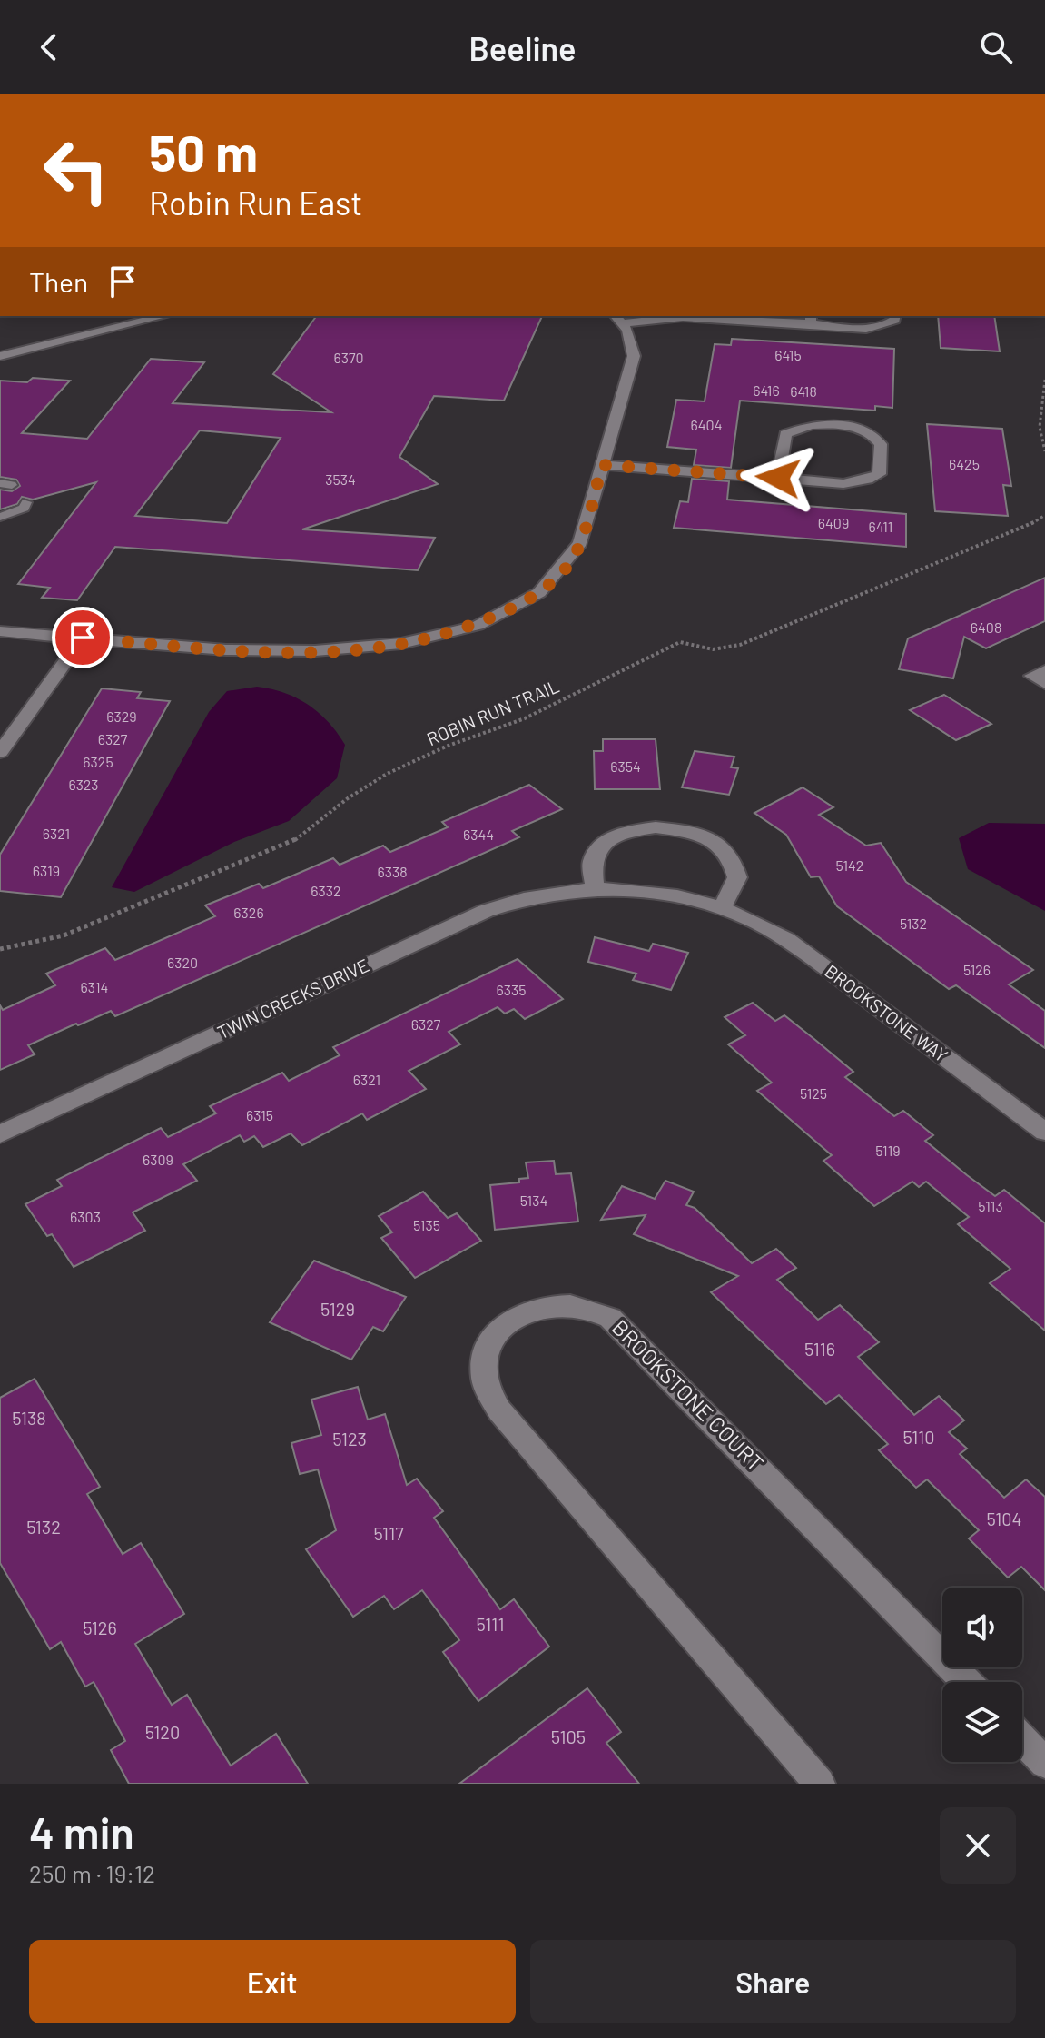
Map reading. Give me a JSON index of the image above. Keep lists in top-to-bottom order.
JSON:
{
  "streets": {
    "street": ["TWIN CREEKS DRIVE", "BROOKSTONE WAY", "BROOKSTONE COURT"],
    "path": ["ROBIN RUN TRAIL"]
  },
  "crossings": [
    ["TWIN CREEKS DRIVE", "BROOKSTONE WAY"]
  ],
  "house_numbers": [
    "6415",
    "6370",
    "6416",
    "6418",
    "6404",
    "6425",
    "3534",
    "6409",
    "6411",
    "6408",
    "6329",
    "6327",
    "6325",
    "6354",
    "6323",
    "6321",
    "6344",
    "5142",
    "6319",
    "6338",
    "6332",
    "6326",
    "5132",
    "6320",
    "5126",
    "6314",
    "6335",
    "6327",
    "6321",
    "5125",
    "6315",
    "5119",
    "6309",
    "5134",
    "5113",
    "6303",
    "5135",
    "5129",
    "5116",
    "5138",
    "5110",
    "5123",
    "5104",
    "5132",
    "5117",
    "5111",
    "5126",
    "5120",
    "5105"
  ],
  "page": {
    "header": "Beeline",
    "turn": ["50 m", "Robin Run East"],
    "then": "Then",
    "heading": ["4 min", "250 m · 19:12"],
    "buttons": ["Exit", "Share"]
  }
}
